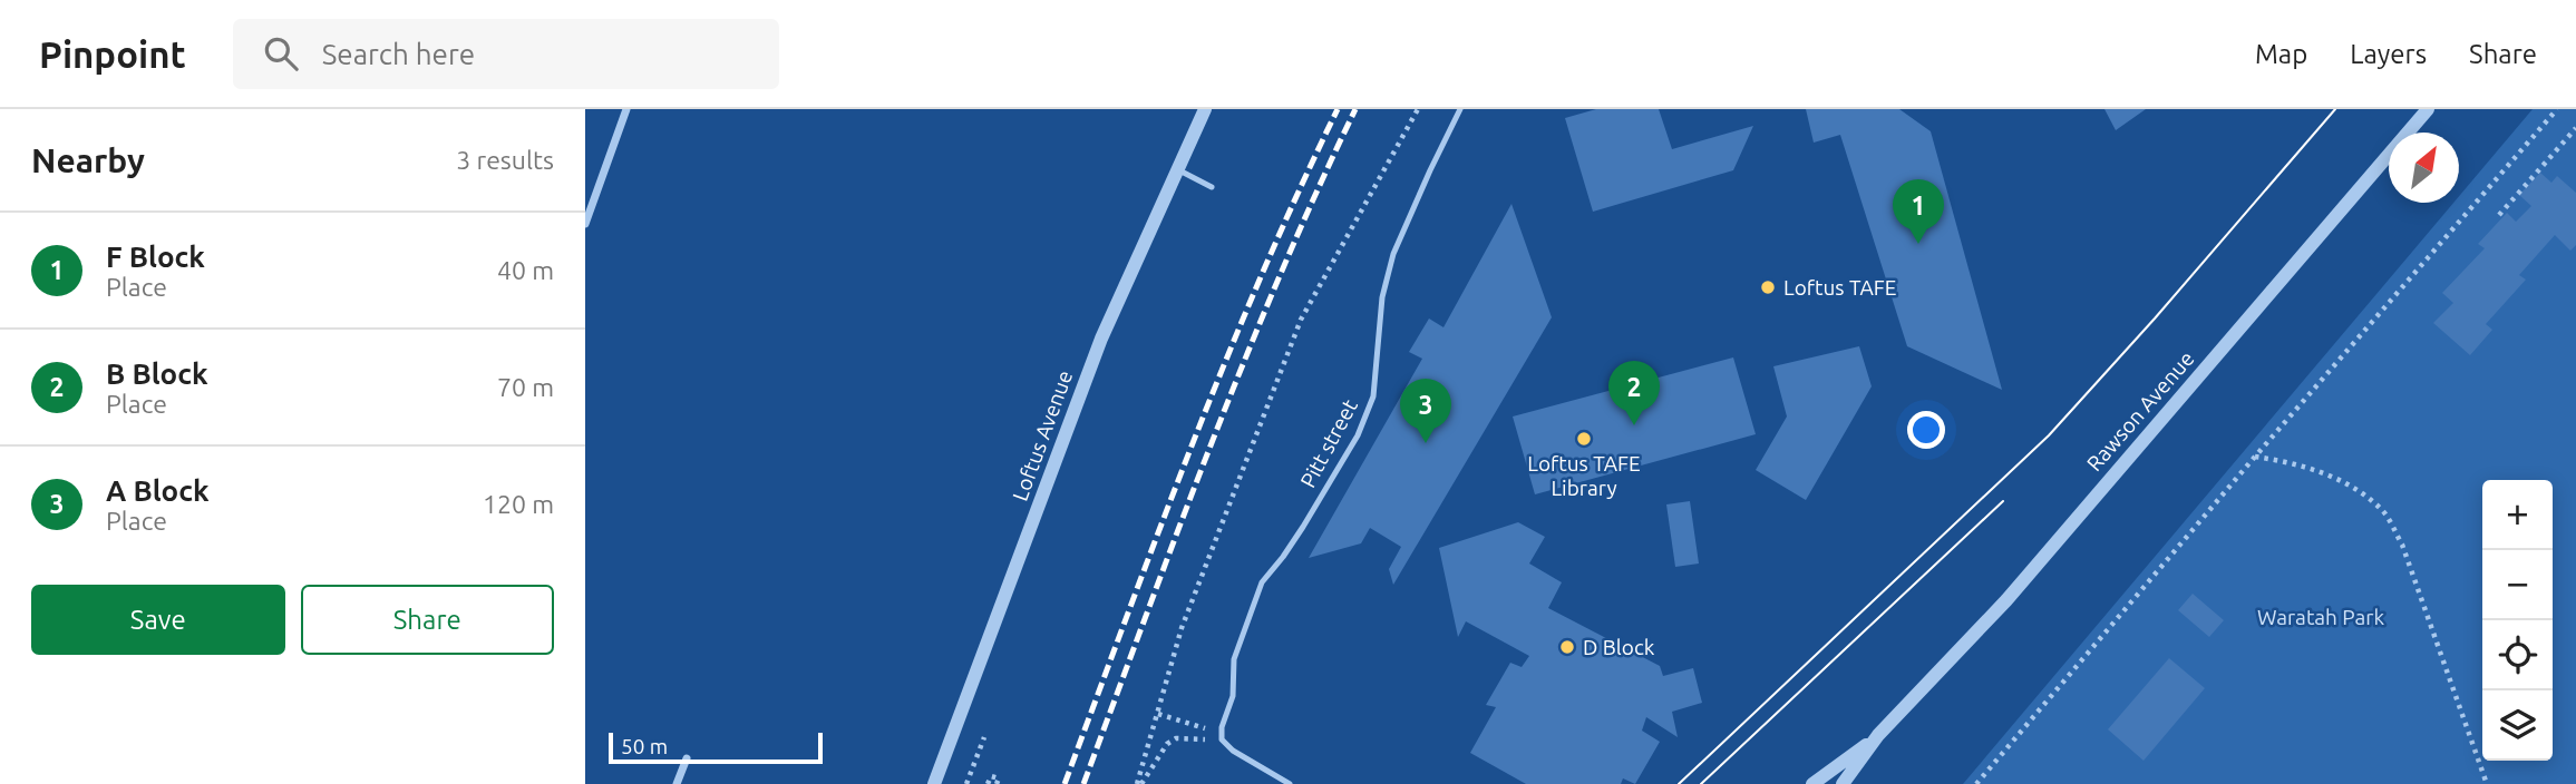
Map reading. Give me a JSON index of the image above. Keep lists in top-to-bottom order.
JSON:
{
  "streets": {
    "street": ["Rawson Avenue", "Loftus Avenue"],
    "lane": ["Pitt street"]
  },
  "parks": ["Waratah Park"],
  "places": ["Loftus TAFE", "Loftus TAFE Library", "D Block"],
  "scale_bar": "50 m",
  "north": "top right",
  "page": {
    "header": "Pinpoint",
    "search": "Search here",
    "nav": ["Map", "Layers", "Share"],
    "heading": ["Nearby", "3 results"],
    "pins": ["1", "2", "3"],
    "list": [
      {
        "mark": "1",
        "name": "F Block",
        "note": "Place",
        "value": "40 m"
      },
      {
        "mark": "2",
        "name": "B Block",
        "note": "Place",
        "value": "70 m"
      },
      {
        "mark": "3",
        "name": "A Block",
        "note": "Place",
        "value": "120 m"
      }
    ],
    "map_buttons": ["+", "−"],
    "buttons": ["Save", "Share"],
    "scale": "50 m"
  }
}
